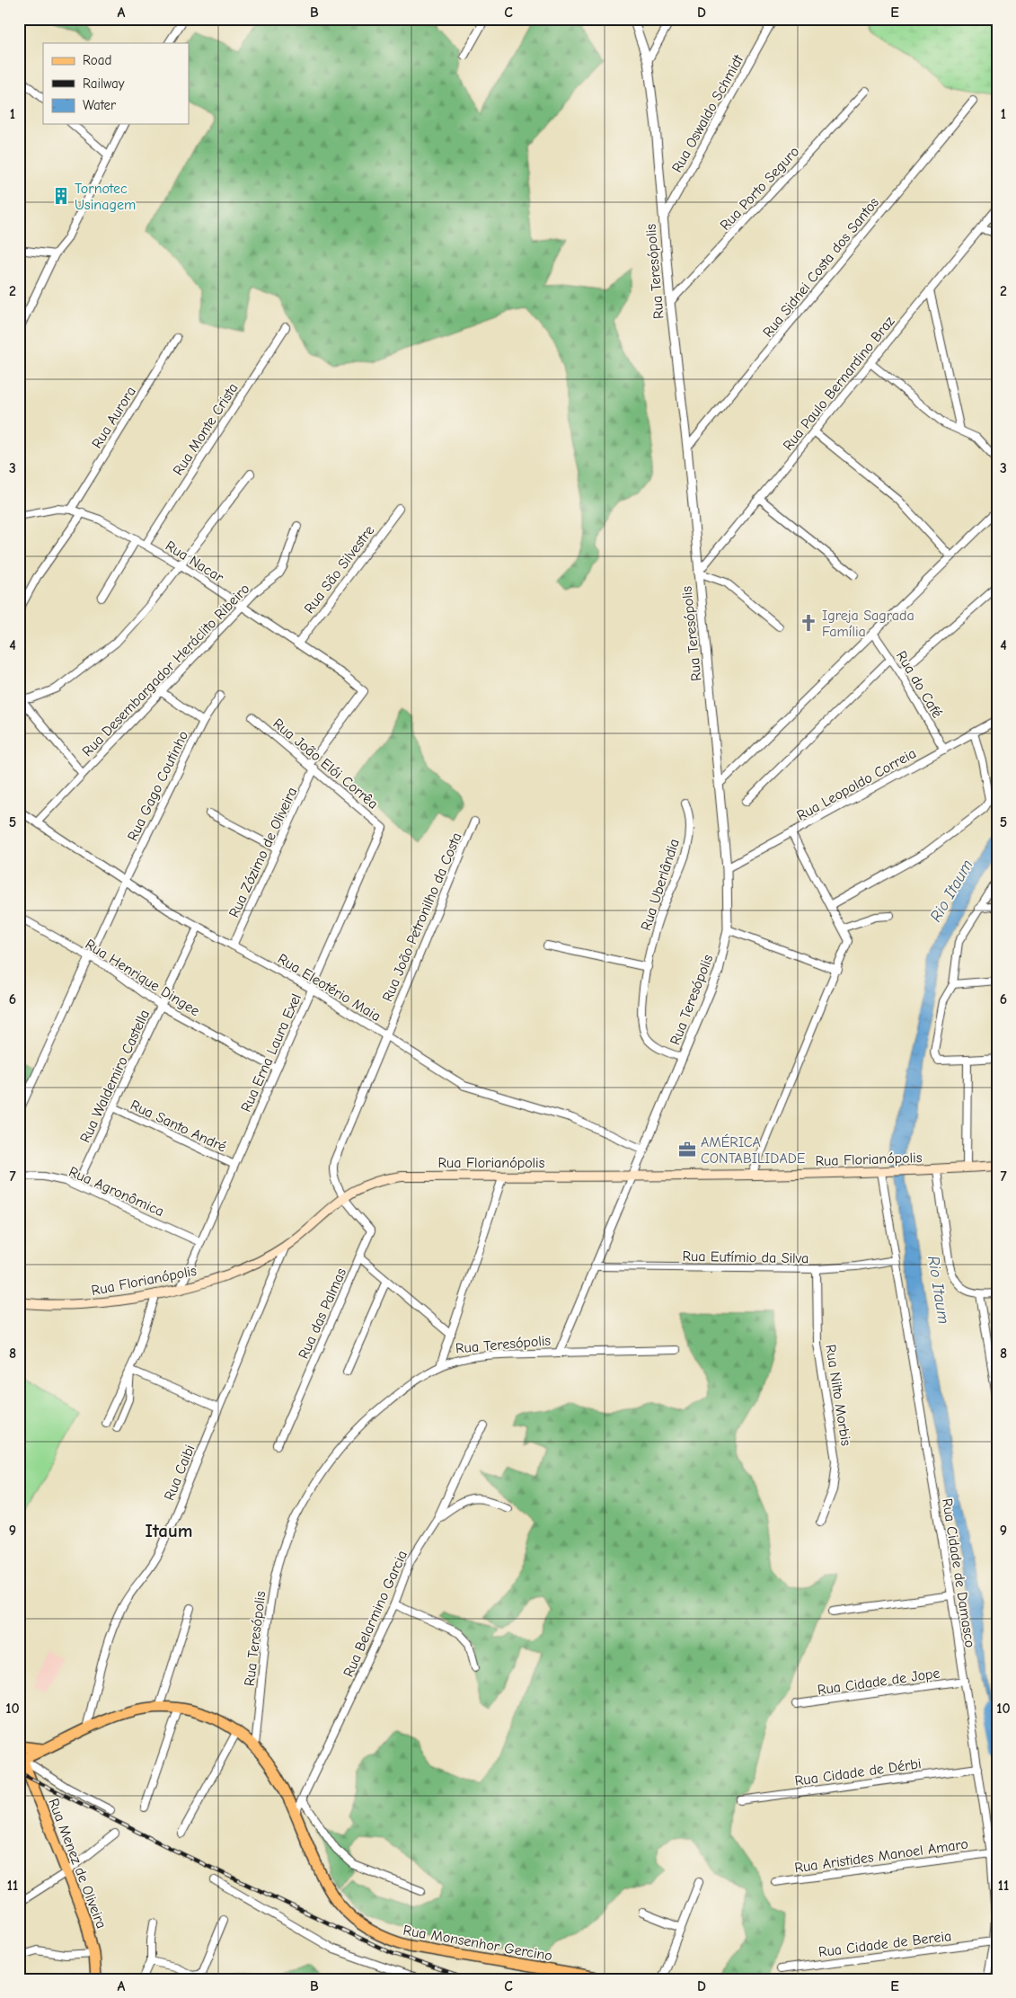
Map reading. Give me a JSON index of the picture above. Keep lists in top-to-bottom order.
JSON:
{
  "streets": {
    "main road": ["Rua Florianópolis", "Rua Menez de Oliveira", "Rua Monsenhor Gercino"],
    "street": [
      "Rua Oswaldo Schmidt",
      "Rua Porto Seguro",
      "Rua Sidnei Costa dos Santos",
      "Rua Teresópolis",
      "Rua Paulo Bernardino Braz",
      "Rua Aurora",
      "Rua Monte Crista",
      "Rua Nacar",
      "Rua São Silvestre",
      "Rua Desembargador Heráclito Ribeiro",
      "Rua do Café",
      "Rua João Elói Corrêa",
      "Rua Leopoldo Correia",
      "Rua Gago Coutinho",
      "Rua Zózimo de Oliveira",
      "Rua Uberlândia",
      "Rua João Petronilho da Costa",
      "Rua Henrique Dingee",
      "Rua Eleotério Maia",
      "Rua Erna Laura Exel",
      "Rua Waldemiro Castella",
      "Rua Santo André",
      "Rua Agronômica",
      "Rua Eutímio da Silva",
      "Rua das Palmas",
      "Rua Nilto Morbis",
      "Rua Caibi",
      "Rua Cidade de Damasco",
      "Rua Belarmino Garcia",
      "Rua Cidade de Jope",
      "Rua Cidade de Dérbi",
      "Rua Aristides Manoel Amaro",
      "Rua Cidade de Bereia"
    ]
  },
  "crossings": [
    ["Rua Oswaldo Schmidt", "Rua Teresópolis"],
    ["Rua Porto Seguro", "Rua Teresópolis"],
    ["Rua Sidnei Costa dos Santos", "Rua Teresópolis"],
    ["Rua Teresópolis", "Rua Paulo Bernardino Braz"],
    ["Rua Teresópolis", "Rua Leopoldo Correia"],
    ["Rua Teresópolis", "Rua Uberlândia"],
    ["Rua Teresópolis", "Rua Eleotério Maia"],
    ["Rua Teresópolis", "Rua Florianópolis"],
    ["Rua Teresópolis", "Rua Eutímio da Silva"],
    ["Rua Teresópolis", "Rua Monsenhor Gercino"],
    ["Rua Aurora", "Rua Nacar"],
    ["Rua Monte Crista", "Rua Nacar"],
    ["Rua Nacar", "Rua São Silvestre"],
    ["Rua Nacar", "Rua Desembargador Heráclito Ribeiro"],
    ["Rua Nacar", "Rua Zózimo de Oliveira"],
    ["Rua Desembargador Heráclito Ribeiro", "Rua Gago Coutinho"],
    ["Rua Desembargador Heráclito Ribeiro", "Rua Eleotério Maia"],
    ["Rua do Café", "Rua Leopoldo Correia"],
    ["Rua João Elói Corrêa", "Rua Zózimo de Oliveira"],
    ["Rua João Elói Corrêa", "Rua Erna Laura Exel"],
    ["Rua Gago Coutinho", "Rua Henrique Dingee"],
    ["Rua Gago Coutinho", "Rua Eleotério Maia"],
    ["Rua Zózimo de Oliveira", "Rua Eleotério Maia"],
    ["Rua João Petronilho da Costa", "Rua Eleotério Maia"],
    ["Rua João Petronilho da Costa", "Rua Florianópolis"],
    ["Rua João Petronilho da Costa", "Rua das Palmas"],
    ["Rua Henrique Dingee", "Rua Erna Laura Exel"],
    ["Rua Henrique Dingee", "Rua Waldemiro Castella"],
    ["Rua Eleotério Maia", "Rua Erna Laura Exel"],
    ["Rua Eleotério Maia", "Rua Waldemiro Castella"],
    ["Rua Erna Laura Exel", "Rua Santo André"],
    ["Rua Erna Laura Exel", "Rua Florianópolis"],
    ["Rua Erna Laura Exel", "Rua Agronômica"],
    ["Rua Waldemiro Castella", "Rua Santo André"],
    ["Rua Waldemiro Castella", "Rua Agronômica"],
    ["Rua Florianópolis", "Rua das Palmas"],
    ["Rua Florianópolis", "Rua Caibi"],
    ["Rua Florianópolis", "Rua Cidade de Damasco"],
    ["Rua Eutímio da Silva", "Rua Nilto Morbis"],
    ["Rua Eutímio da Silva", "Rua Cidade de Damasco"],
    ["Rua Caibi", "Rua Monsenhor Gercino"],
    ["Rua Cidade de Damasco", "Rua Cidade de Jope"],
    ["Rua Cidade de Damasco", "Rua Cidade de Dérbi"],
    ["Rua Cidade de Damasco", "Rua Aristides Manoel Amaro"],
    ["Rua Cidade de Damasco", "Rua Cidade de Bereia"],
    ["Rua Belarmino Garcia", "Rua Monsenhor Gercino"],
    ["Rua Menez de Oliveira", "Rua Monsenhor Gercino"]
  ],
  "districts": ["Itaum"],
  "water": ["Rio Itaum"],
  "places": {
    "building": ["Tornotec Usinagem"],
    "church": ["Igreja Sagrada Família"],
    "office": ["AMÉRICA CONTABILIDADE"]
  },
  "legend": ["Road", "Railway", "Water"],
  "grid": {
    "columns": [
      "A",
      "B",
      "C",
      "D",
      "E"
    ],
    "rows": [
      "1",
      "2",
      "3",
      "4",
      "5",
      "6",
      "7",
      "8",
      "9",
      "10",
      "11"
    ]
  }
}
